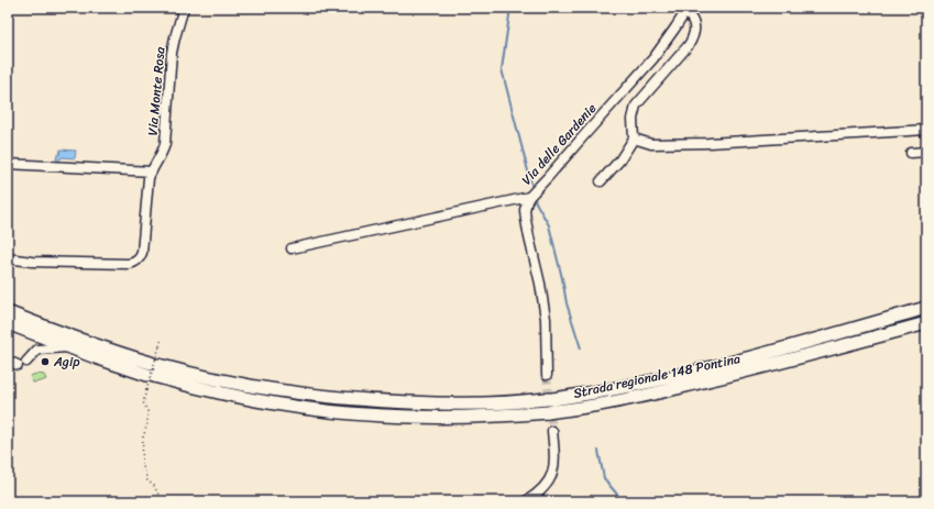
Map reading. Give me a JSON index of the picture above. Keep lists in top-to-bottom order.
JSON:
{
  "streets": {
    "highway": ["Strada regionale 148 Pontina"],
    "street": ["Via Monte Rosa", "Via delle Gardenie"]
  },
  "places": ["Agip"]
}
